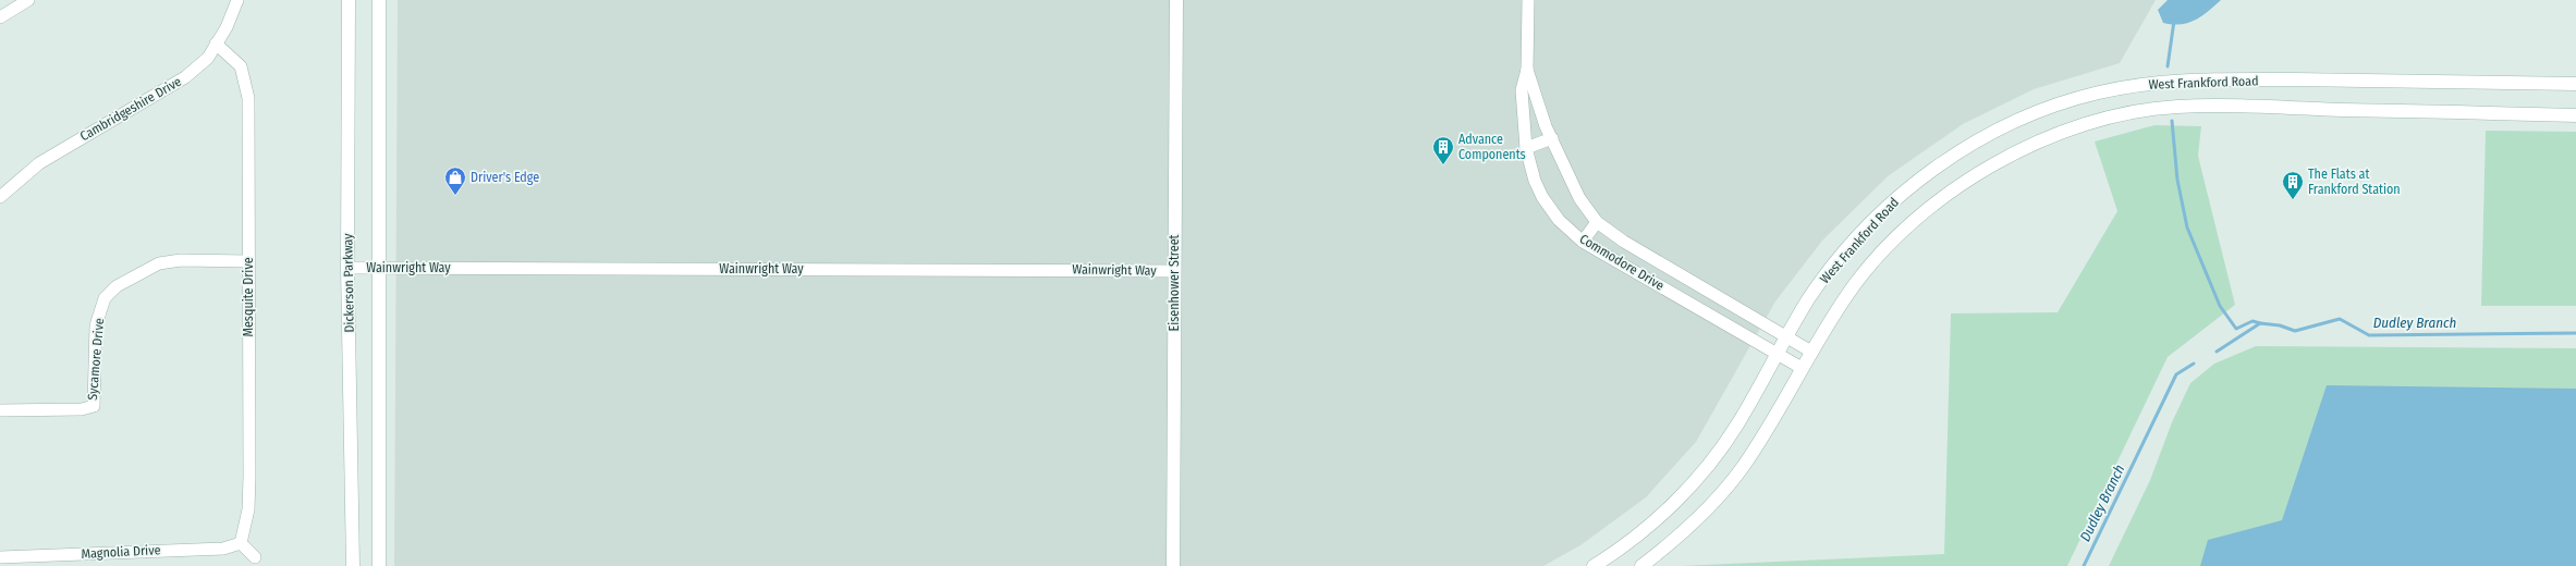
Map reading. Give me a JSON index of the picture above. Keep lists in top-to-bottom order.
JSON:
{
  "streets": {
    "main road": ["West Frankford Road", "Dickerson Parkway", "Eisenhower Street"],
    "street": [
      "Cambridgeshire Drive",
      "Commodore Drive",
      "Wainwright Way",
      "Mesquite Drive",
      "Sycamore Drive",
      "Magnolia Drive"
    ]
  },
  "crossings": [
    ["West Frankford Road", "Commodore Drive"],
    ["Cambridgeshire Drive", "Mesquite Drive"],
    ["Wainwright Way", "Dickerson Parkway"],
    ["Wainwright Way", "Eisenhower Street"],
    ["Mesquite Drive", "Sycamore Drive"],
    ["Mesquite Drive", "Magnolia Drive"]
  ],
  "water": ["Dudley Branch"],
  "places": {
    "building": ["Advance Components", "The Flats at Frankford Station"],
    "shop": ["Driver's Edge"]
  }
}
